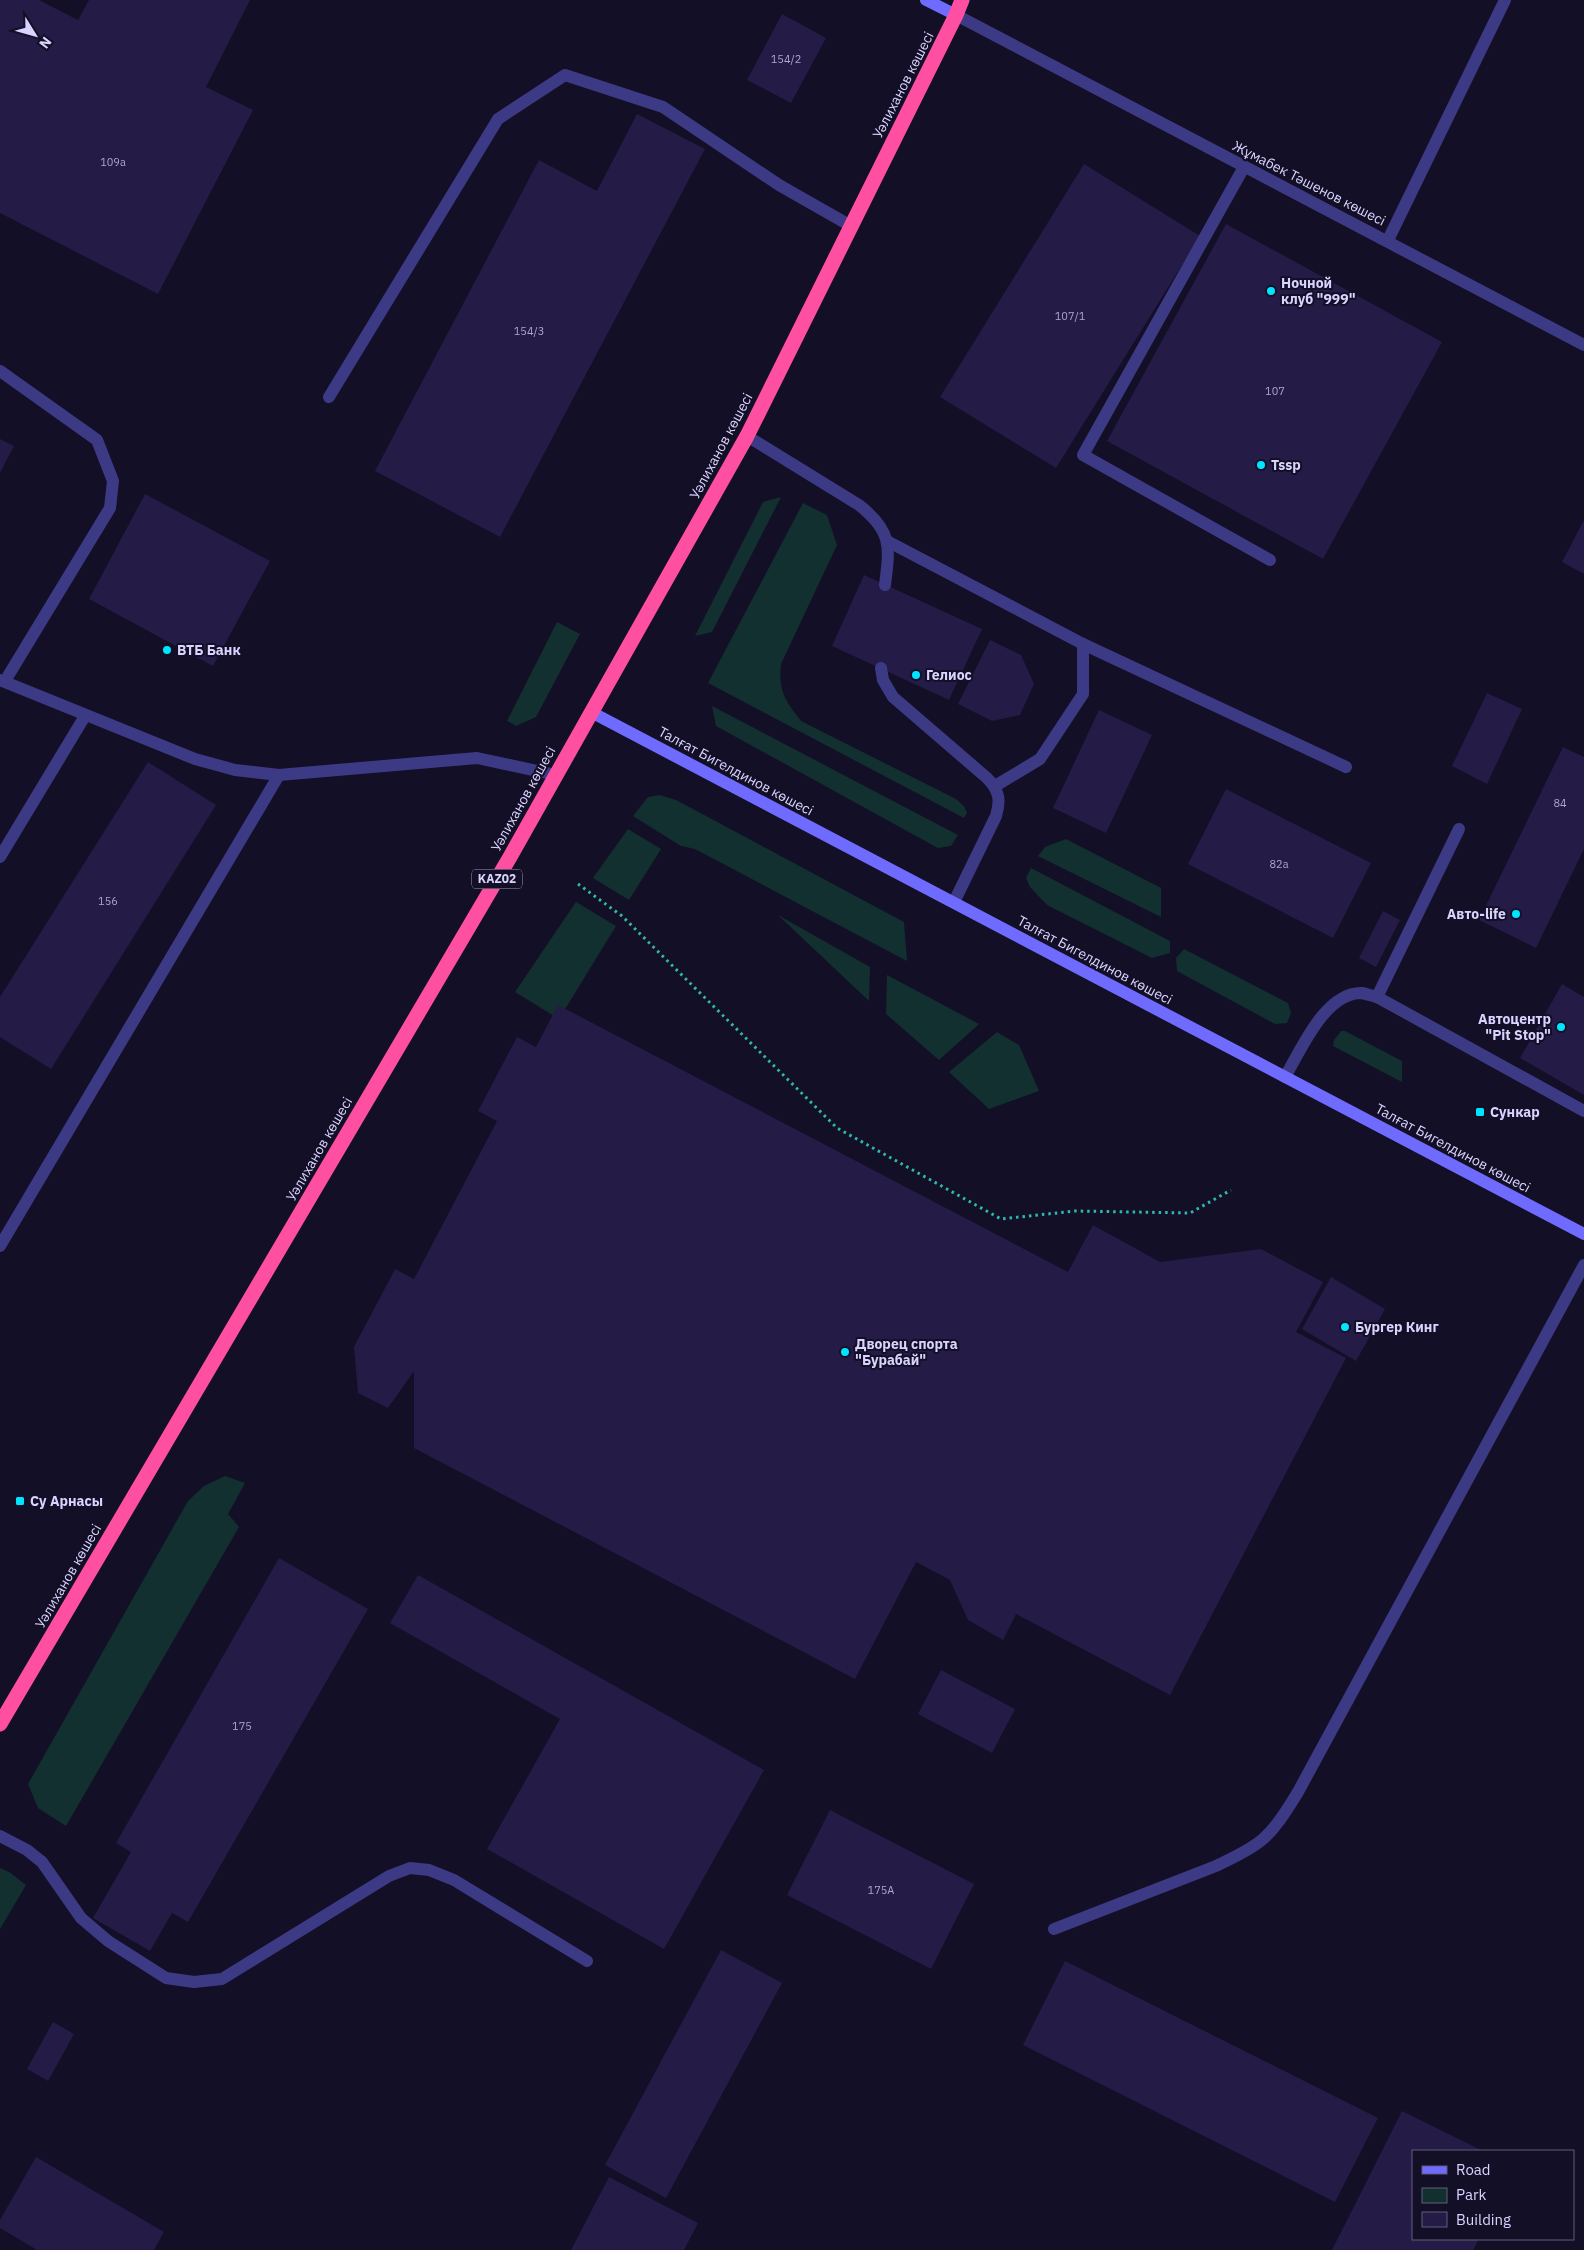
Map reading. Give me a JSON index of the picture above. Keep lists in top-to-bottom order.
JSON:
{
  "streets": {
    "highway": ["Уәлиханов көшесі", "KАZ02"],
    "street": ["Жұмабек Тәшенов көшесі", "Талғат Бигелдинов көшесі"]
  },
  "crossings": [
    ["Уәлиханов көшесі", "Жұмабек Тәшенов көшесі"],
    ["Уәлиханов көшесі", "Талғат Бигелдинов көшесі"],
    ["Уәлиханов көшесі", "KАZ02"],
    ["Жұмабек Тәшенов көшесі", "KАZ02"]
  ],
  "places": {
    "other": [
      "Ночной клуб \"999\"",
      "Tssp",
      "ВТБ Банк",
      "Гелиос",
      "Авто-life",
      "Автоцентр \"Pit Stop\"",
      "Бургер Кинг",
      "Дворец спорта \"Бурабай\""
    ],
    "transit": ["Сункар", "Су Арнасы"]
  },
  "house_numbers": [
    "154/2",
    "109а",
    "107/1",
    "154/3",
    "107",
    "84",
    "82а",
    "156",
    "175",
    "175А"
  ],
  "legend": ["Road", "Park", "Building"],
  "north": "bottom right"
}
